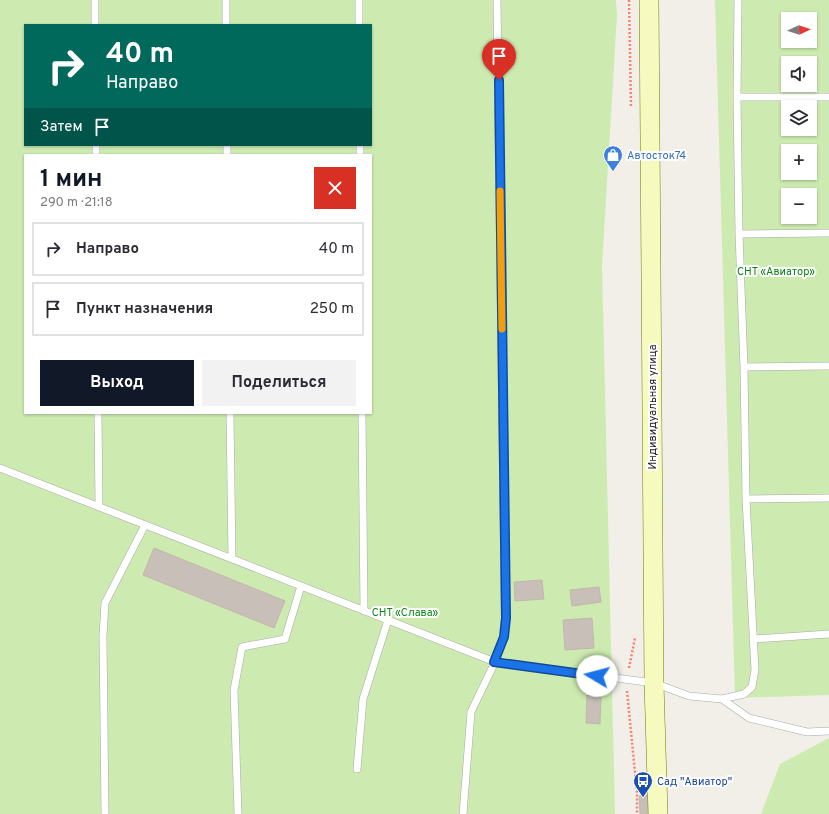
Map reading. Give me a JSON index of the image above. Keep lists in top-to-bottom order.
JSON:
{
  "streets": {
    "main road": ["Индивидуальная улица"]
  },
  "parks": ["СНТ «Авиатор»", "СНТ «Слава»"],
  "places": {
    "shop": ["Автосток74"],
    "bus stop": ["Сад \"Авиатор\""]
  },
  "north": "right",
  "page": {
    "map_buttons": ["+", "−"],
    "turn": ["40 m", "Направо"],
    "then": "Затем",
    "heading": ["1 мин", "290 m · 21:18"],
    "list": [
      {
        "name": "Направо",
        "value": "40 m"
      },
      {
        "name": "Пункт назначения",
        "value": "250 m"
      }
    ],
    "buttons": ["Выход", "Поделиться"]
  }
}
